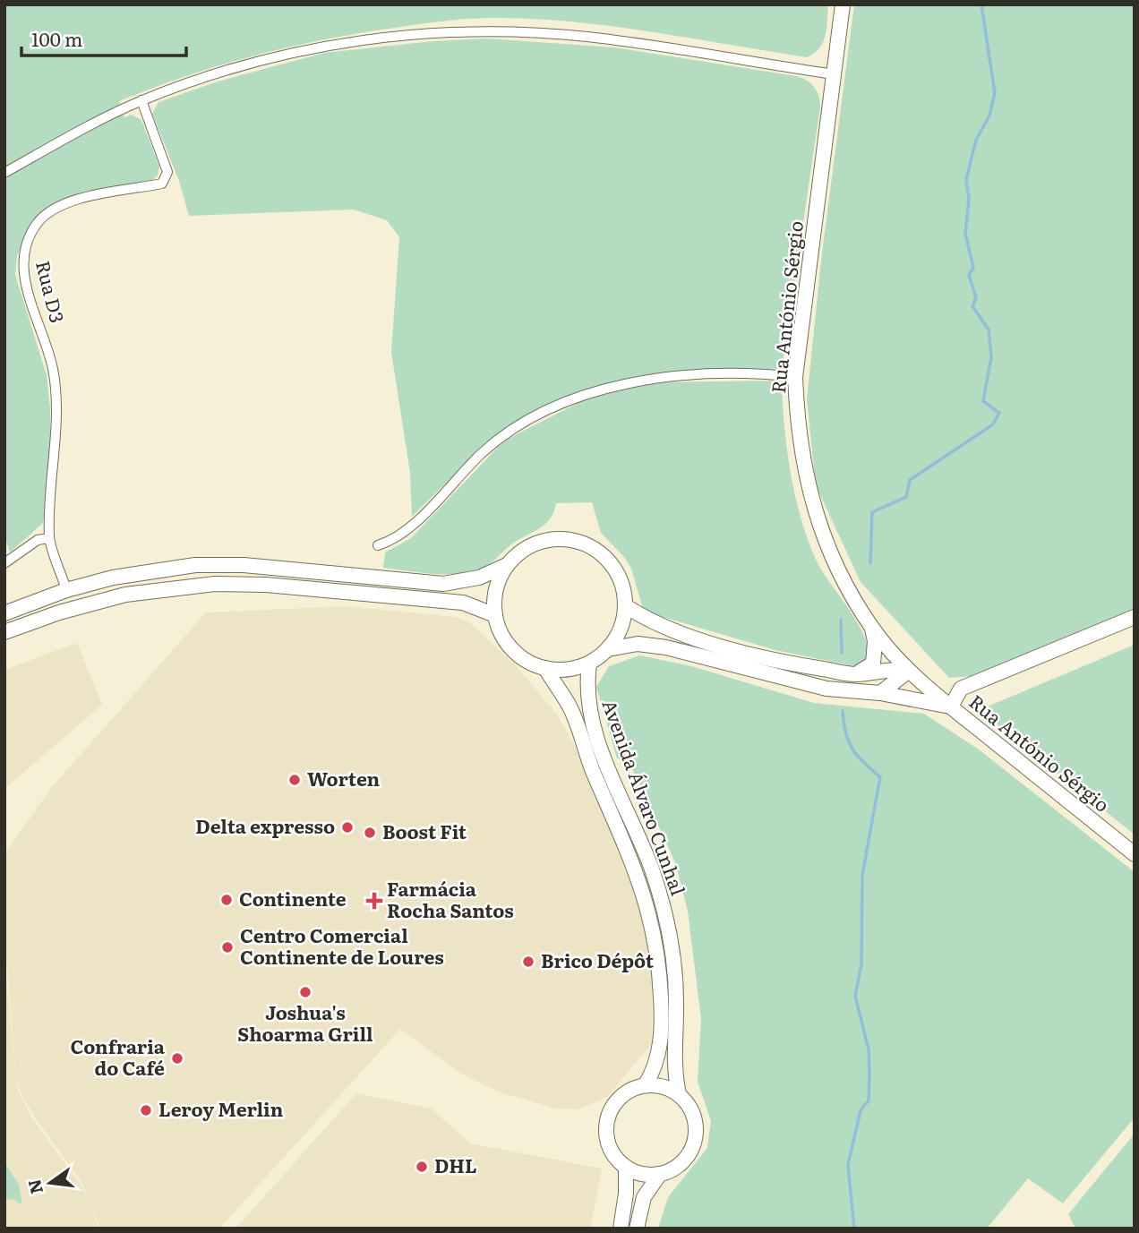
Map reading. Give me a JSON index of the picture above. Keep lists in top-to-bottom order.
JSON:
{
  "streets": {
    "main road": ["Rua António Sérgio", "Avenida Álvaro Cunhal"],
    "street": ["Rua D3"]
  },
  "places": {
    "other": [
      "Worten",
      "Delta expresso",
      "Boost Fit",
      "Continente",
      "Centro Comercial Continente de Loures",
      "Brico Dépôt",
      "Joshua's Shoarma Grill",
      "Confraria do Café",
      "Leroy Merlin",
      "DHL"
    ],
    "health": ["Farmácia Rocha Santos"]
  },
  "scale_bar": "100 m",
  "north": "left"
}
